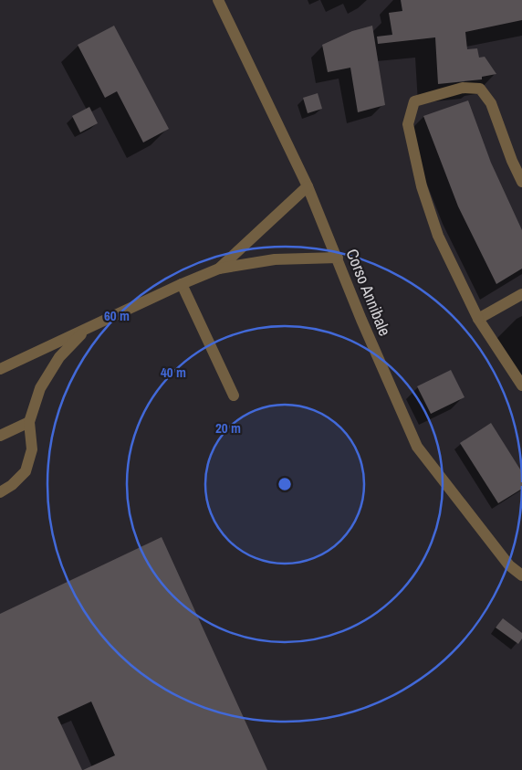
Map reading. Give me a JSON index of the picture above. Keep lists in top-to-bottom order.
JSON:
{
  "streets": {
    "street": ["Corso Annibale"]
  },
  "rings": ["60 m", "40 m", "20 m"]
}
